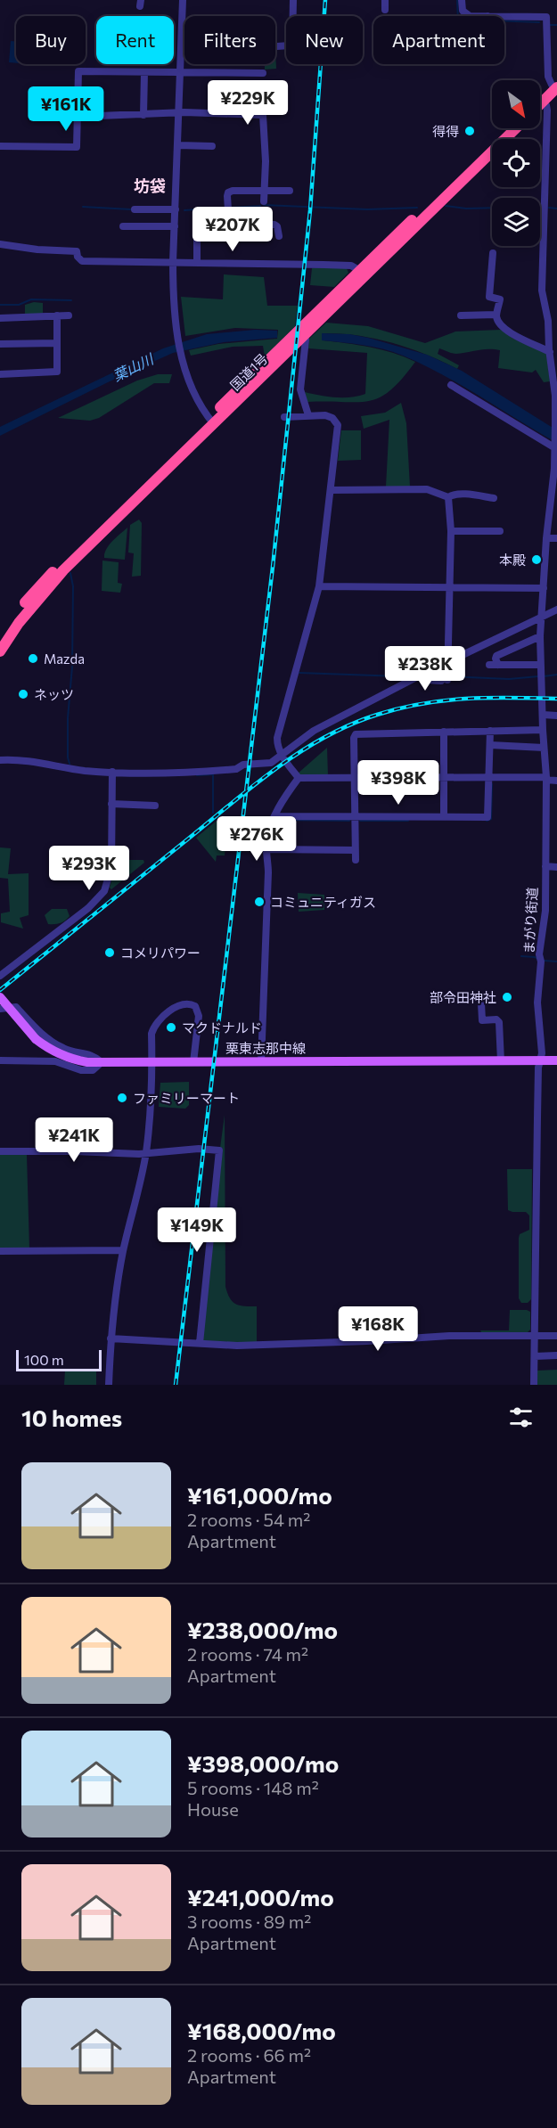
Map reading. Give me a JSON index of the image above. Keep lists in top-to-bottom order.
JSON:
{
  "streets": {
    "highway": ["国道1号"],
    "main road": ["栗東志那中線"],
    "street": ["まがり街道"]
  },
  "crossings": [
    ["まがり街道", "栗東志那中線"]
  ],
  "districts": ["坊袋"],
  "water": ["葉山川"],
  "places": [
    "得得",
    "本殿",
    "Mazda",
    "ネッツ",
    "コミュニティガス",
    "コメリパワー",
    "部令田神社",
    "マクドナルド",
    "ファミリーマート"
  ],
  "scale_bar": "100 m",
  "north": "bottom right",
  "page": {
    "chip": [
      "Buy",
      "Rent",
      "Filters",
      "New",
      "Apartment"
    ],
    "price": [
      "¥229K",
      "¥161K",
      "¥207K",
      "¥238K",
      "¥398K",
      "¥276K",
      "¥293K",
      "¥241K",
      "¥149K",
      "¥168K"
    ],
    "scale": "100 m",
    "heading": "10 homes",
    "list": [
      {
        "name": "¥161,000/mo",
        "note": "2 rooms · 54 m² · Apartment"
      },
      {
        "name": "¥238,000/mo",
        "note": "2 rooms · 74 m² · Apartment"
      },
      {
        "name": "¥398,000/mo",
        "note": "5 rooms · 148 m² · House"
      },
      {
        "name": "¥241,000/mo",
        "note": "3 rooms · 89 m² · Apartment"
      },
      {
        "name": "¥168,000/mo",
        "note": "2 rooms · 66 m² · Apartment"
      }
    ]
  }
}
